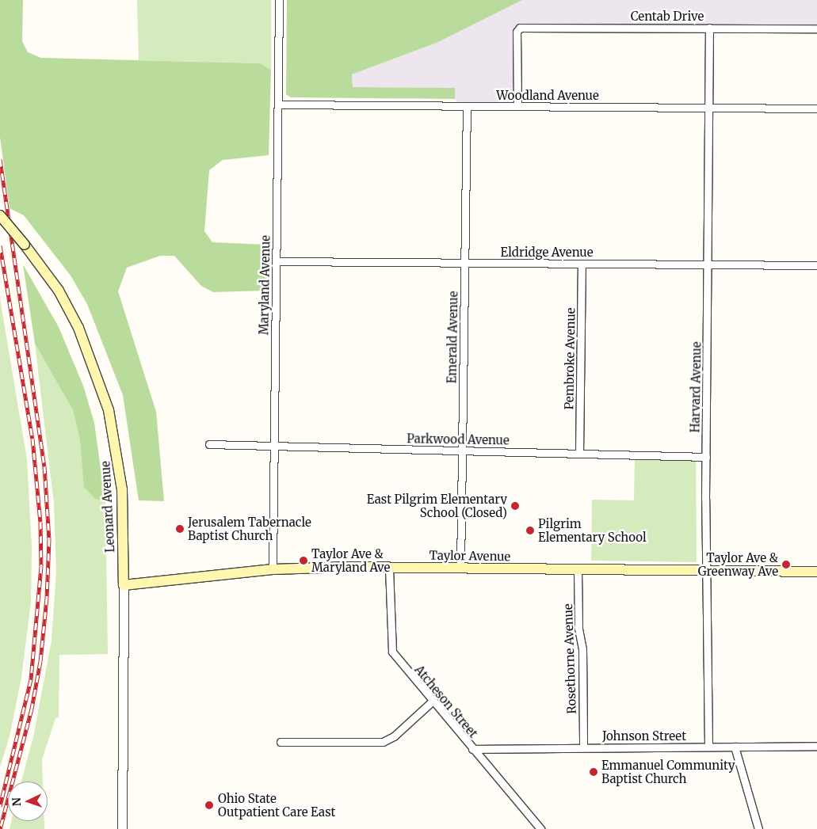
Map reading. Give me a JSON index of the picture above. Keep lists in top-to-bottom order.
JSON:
{
  "streets": {
    "main road": ["Leonard Avenue", "Taylor Avenue"],
    "street": [
      "Centab Drive",
      "Woodland Avenue",
      "Eldridge Avenue",
      "Maryland Avenue",
      "Emerald Avenue",
      "Pembroke Avenue",
      "Harvard Avenue",
      "Parkwood Avenue",
      "Rosethorne Avenue",
      "Atcheson Street",
      "Johnson Street"
    ]
  },
  "crossings": [
    ["Centab Drive", "Woodland Avenue"],
    ["Centab Drive", "Harvard Avenue"],
    ["Woodland Avenue", "Maryland Avenue"],
    ["Woodland Avenue", "Emerald Avenue"],
    ["Woodland Avenue", "Harvard Avenue"],
    ["Eldridge Avenue", "Maryland Avenue"],
    ["Eldridge Avenue", "Emerald Avenue"],
    ["Eldridge Avenue", "Pembroke Avenue"],
    ["Eldridge Avenue", "Harvard Avenue"],
    ["Maryland Avenue", "Parkwood Avenue"],
    ["Maryland Avenue", "Taylor Avenue"],
    ["Emerald Avenue", "Parkwood Avenue"],
    ["Emerald Avenue", "Taylor Avenue"],
    ["Pembroke Avenue", "Parkwood Avenue"],
    ["Harvard Avenue", "Parkwood Avenue"],
    ["Harvard Avenue", "Taylor Avenue"],
    ["Harvard Avenue", "Johnson Street"],
    ["Leonard Avenue", "Taylor Avenue"],
    ["Taylor Avenue", "Rosethorne Avenue"],
    ["Taylor Avenue", "Atcheson Street"],
    ["Rosethorne Avenue", "Johnson Street"],
    ["Atcheson Street", "Johnson Street"]
  ],
  "places": [
    "East Pilgrim Elementary School (Closed)",
    "Jerusalem Tabernacle Baptist Church",
    "Pilgrim Elementary School",
    "Taylor Ave & Maryland Ave",
    "Taylor Ave & Greenway Ave",
    "Emmanuel Community Baptist Church",
    "Ohio State Outpatient Care East"
  ],
  "north": "left"
}
